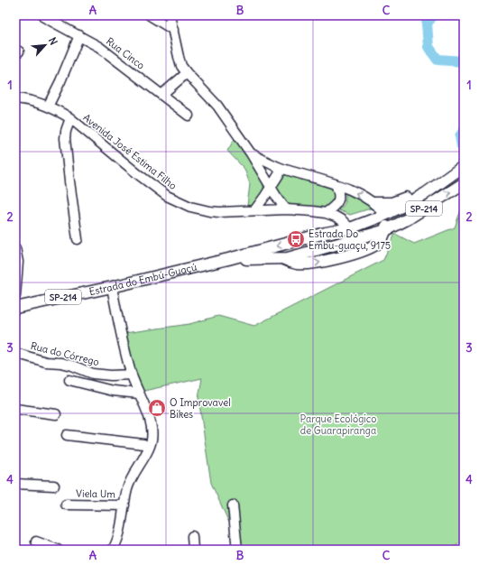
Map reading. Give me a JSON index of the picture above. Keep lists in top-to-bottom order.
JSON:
{
  "streets": {
    "main road": ["SP-214", "Estrada do Embú-Guaçú"],
    "street": [
      "Rua Cinco",
      "Avenida José Estima Filho",
      "Rua do Córrego",
      "Viela Um"
    ]
  },
  "crossings": [
    ["Avenida José Estima Filho", "Estrada do Embú-Guaçú"]
  ],
  "parks": ["Parque Ecológico de Guarapiranga"],
  "places": {
    "bus stop": ["Estrada Do Embu-guaçu, 9175"],
    "shop": ["O Improvavel Bikes"]
  },
  "north": "top right",
  "grid": {
    "columns": ["A", "B", "C"],
    "rows": [
      "1",
      "2",
      "3",
      "4"
    ]
  }
}
